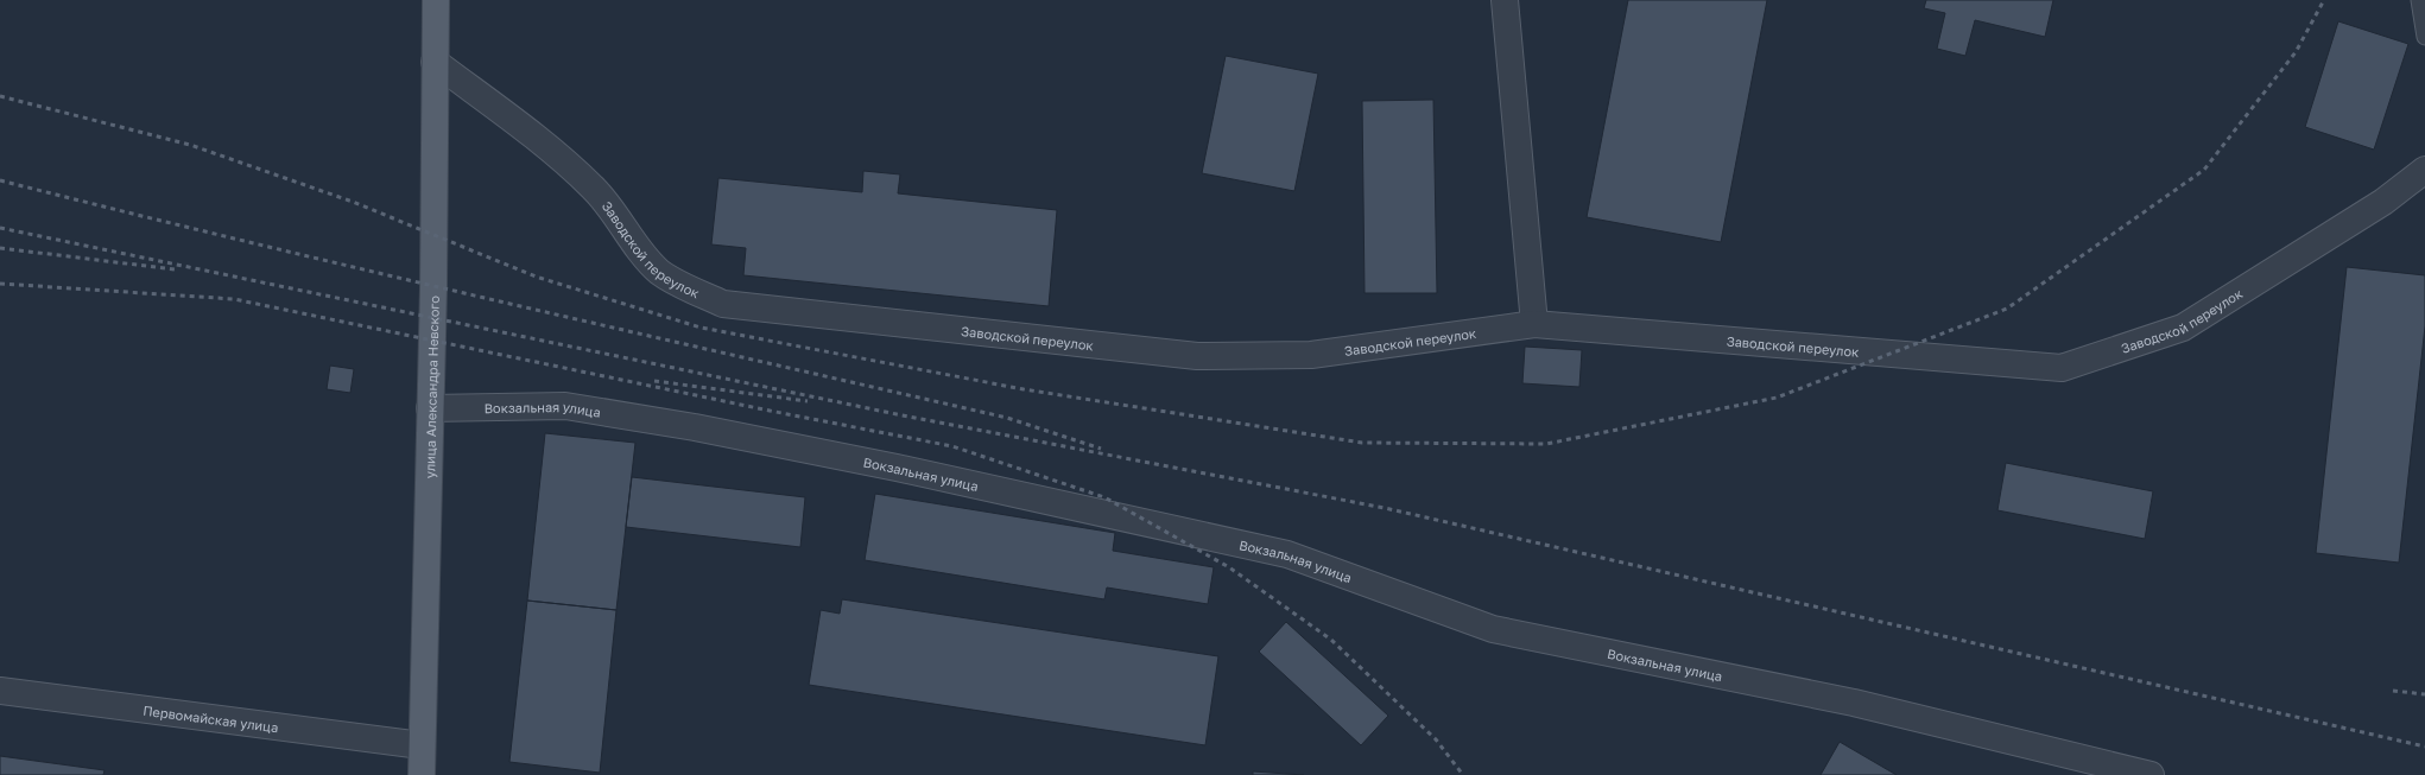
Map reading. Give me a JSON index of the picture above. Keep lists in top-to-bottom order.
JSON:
{
  "streets": {
    "main road": ["улица Александра Невского"],
    "street": ["Заводской переулок", "Вокзальная улица", "Первомайская улица"]
  },
  "crossings": [
    ["Заводской переулок", "улица Александра Невского"],
    ["улица Александра Невского", "Вокзальная улица"],
    ["улица Александра Невского", "Первомайская улица"]
  ]
}
